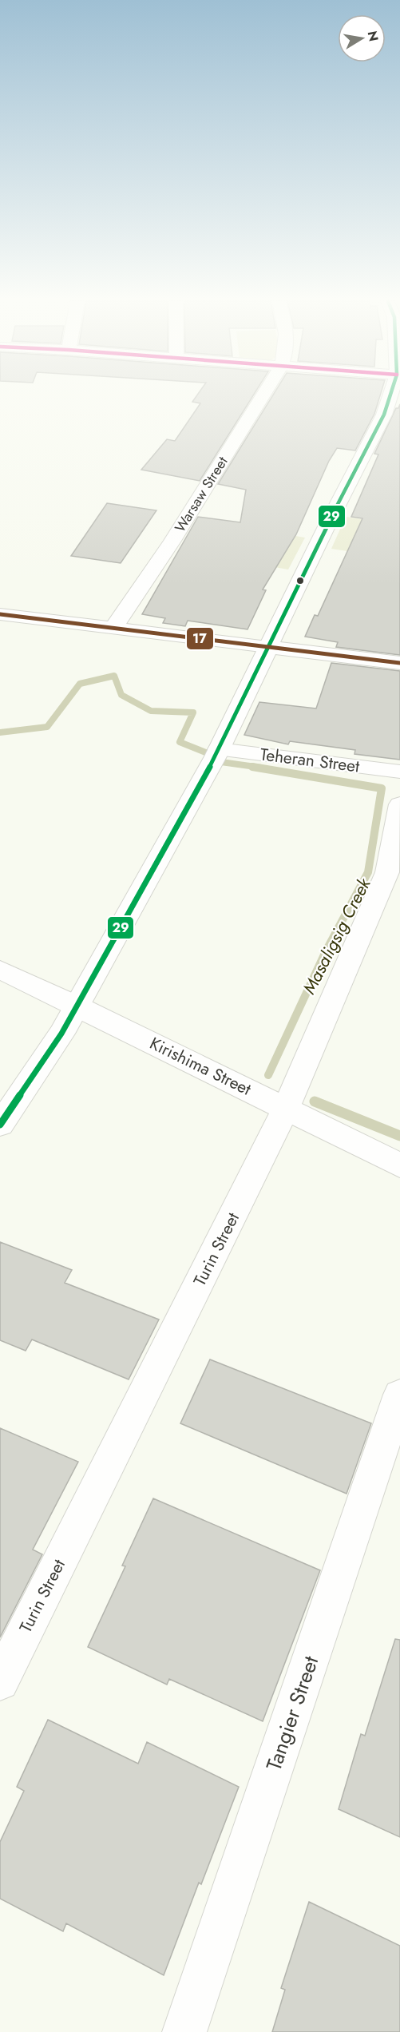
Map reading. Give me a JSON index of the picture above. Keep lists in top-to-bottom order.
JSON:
{
  "streets": {
    "street": [
      "Warsaw Street",
      "Teheran Street",
      "Kirishima Street",
      "Turin Street",
      "Tangier Street"
    ]
  },
  "crossings": [
    ["Kirishima Street", "Turin Street"]
  ],
  "water": ["Masaligsig Creek"],
  "lines": ["transit line 29", "transit line 17"],
  "north": "right"
}
